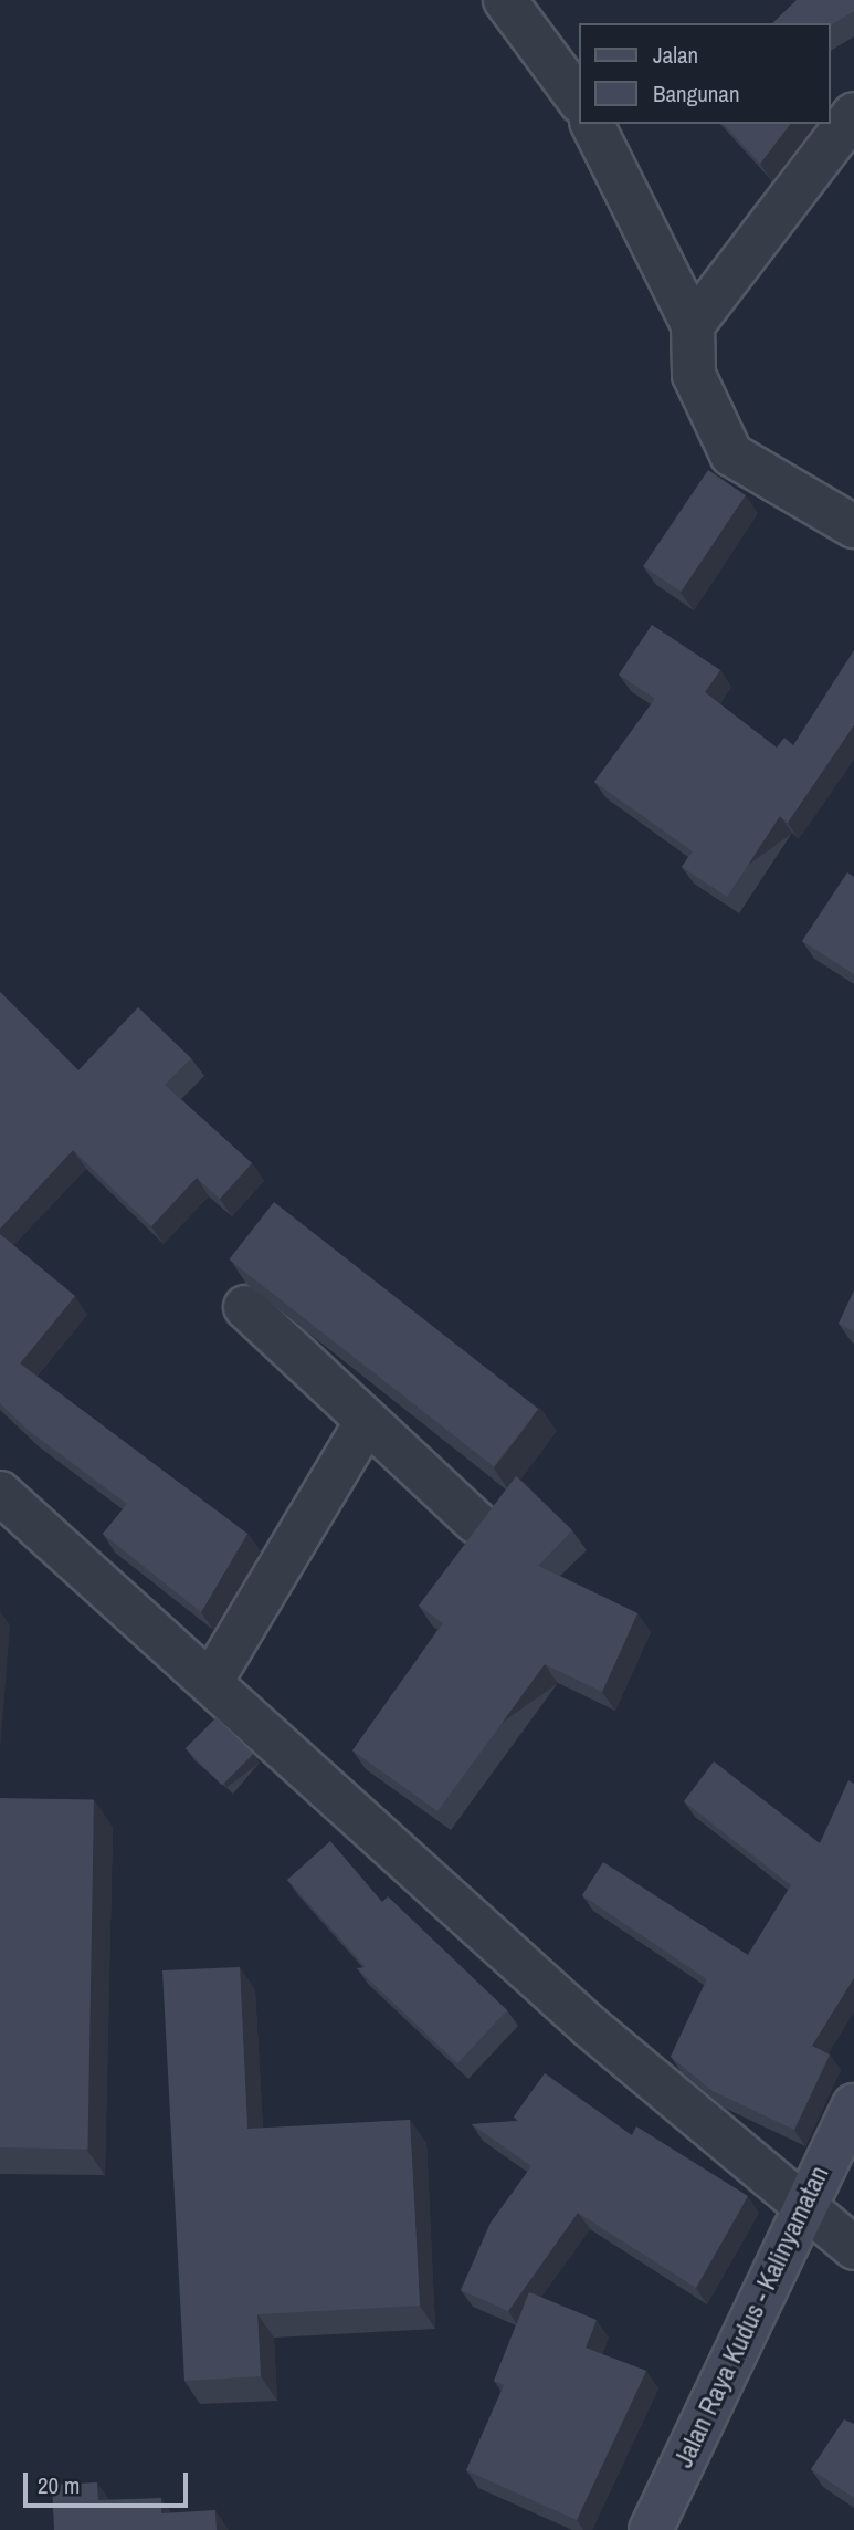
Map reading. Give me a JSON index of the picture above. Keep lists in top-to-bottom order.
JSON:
{
  "streets": {
    "main road": ["Jalan Raya Kudus - Kalinyamatan"]
  },
  "legend": ["Jalan", "Bangunan"],
  "scale_bar": "20 m"
}
